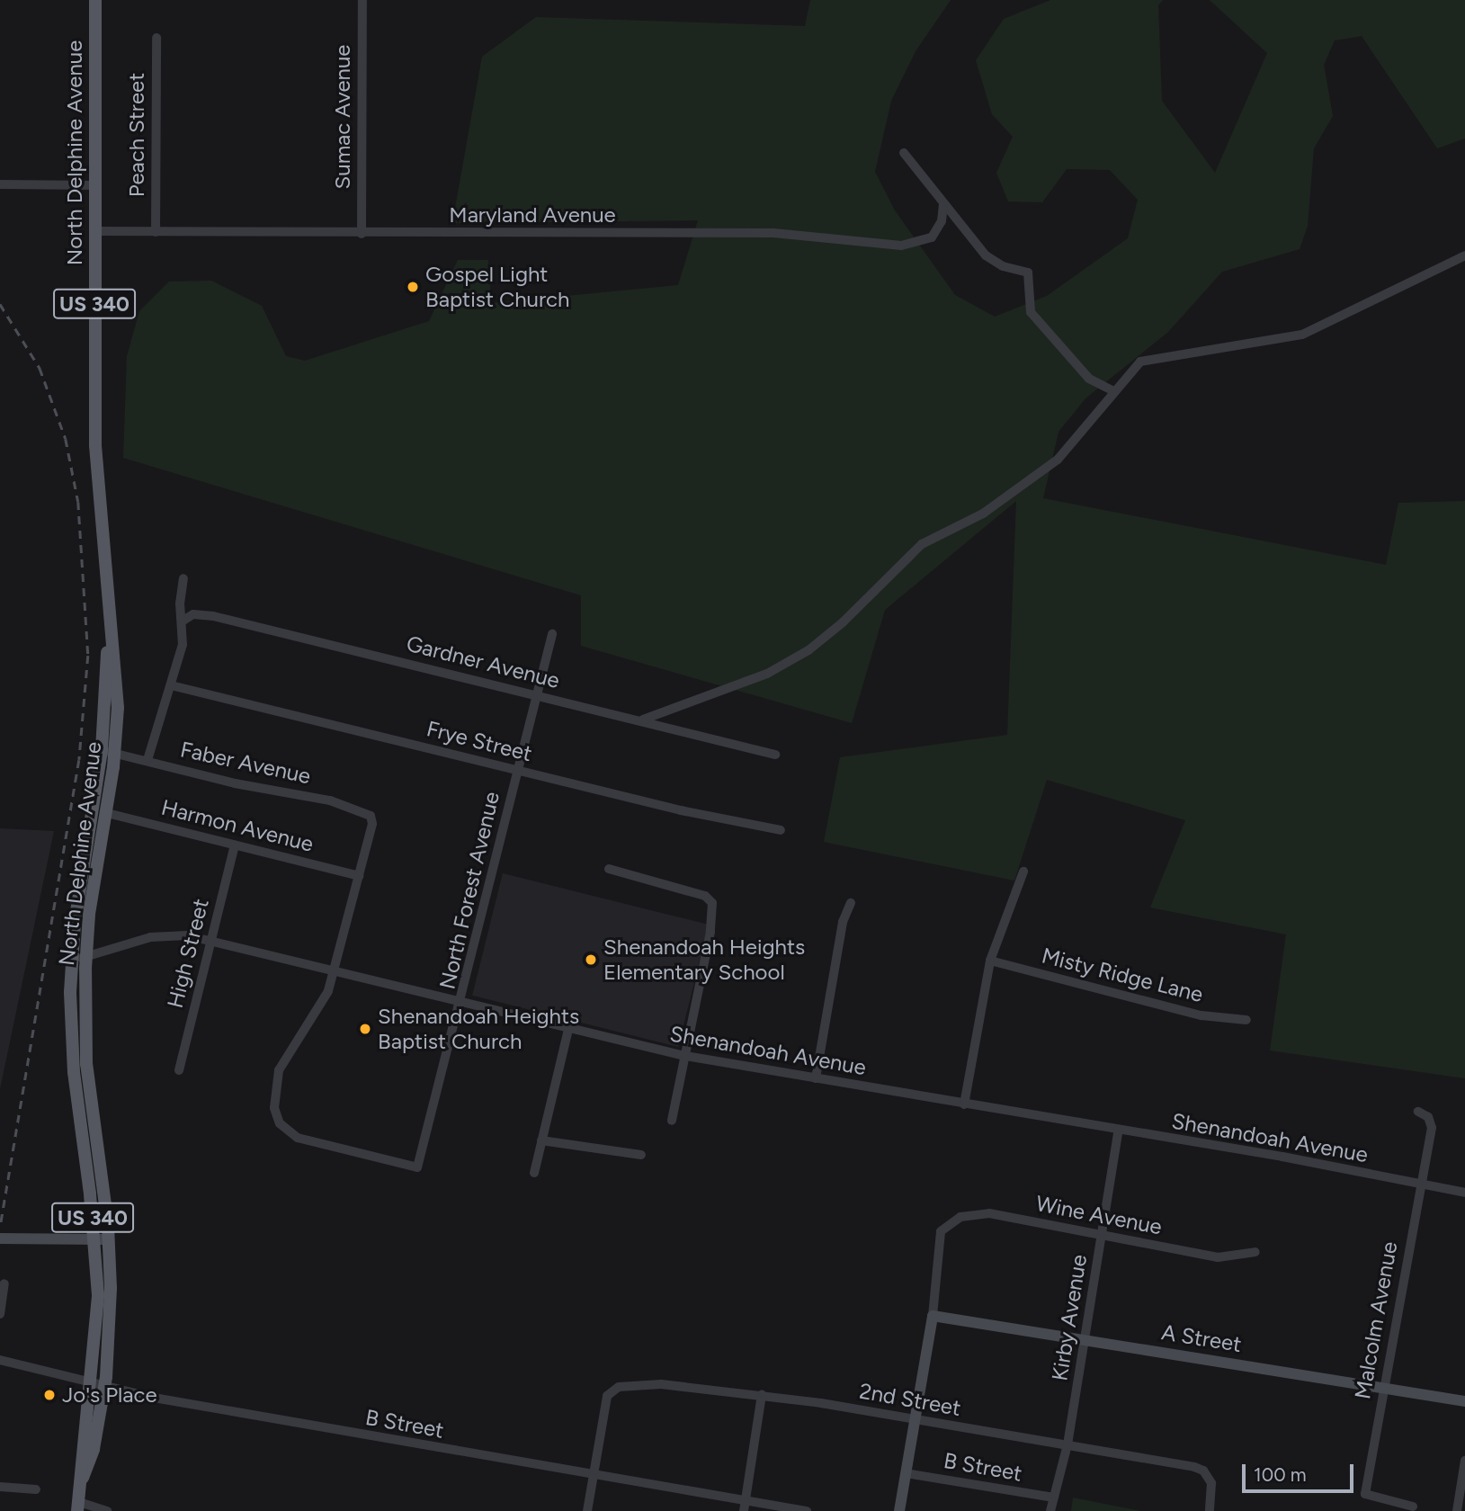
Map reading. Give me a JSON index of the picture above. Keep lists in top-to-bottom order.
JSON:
{
  "streets": {
    "main road": ["North Delphine Avenue", "US 340"],
    "street": [
      "Sumac Avenue",
      "Peach Street",
      "Maryland Avenue",
      "Gardner Avenue",
      "Frye Street",
      "Faber Avenue",
      "Harmon Avenue",
      "North Forest Avenue",
      "High Street",
      "Misty Ridge Lane",
      "Shenandoah Avenue",
      "Wine Avenue",
      "Kirby Avenue",
      "Malcolm Avenue",
      "A Street",
      "2nd Street",
      "B Street"
    ]
  },
  "crossings": [
    ["Sumac Avenue", "Maryland Avenue"],
    ["Peach Street", "Maryland Avenue"],
    ["North Delphine Avenue", "Maryland Avenue"],
    ["North Delphine Avenue", "Faber Avenue"],
    ["North Delphine Avenue", "Harmon Avenue"],
    ["North Delphine Avenue", "Shenandoah Avenue"],
    ["North Delphine Avenue", "B Street"],
    ["Gardner Avenue", "North Forest Avenue"],
    ["Frye Street", "North Forest Avenue"],
    ["Faber Avenue", "Harmon Avenue"],
    ["Harmon Avenue", "High Street"],
    ["North Forest Avenue", "Shenandoah Avenue"],
    ["High Street", "Shenandoah Avenue"],
    ["Shenandoah Avenue", "Kirby Avenue"],
    ["Shenandoah Avenue", "Malcolm Avenue"],
    ["Wine Avenue", "Kirby Avenue"],
    ["Wine Avenue", "A Street"],
    ["Kirby Avenue", "A Street"],
    ["Kirby Avenue", "2nd Street"],
    ["Kirby Avenue", "B Street"],
    ["Malcolm Avenue", "A Street"],
    ["2nd Street", "B Street"]
  ],
  "places": [
    "Gospel Light Baptist Church",
    "Shenandoah Heights Elementary School",
    "Shenandoah Heights Baptist Church",
    "Jo's Place"
  ],
  "scale_bar": "100 m"
}
